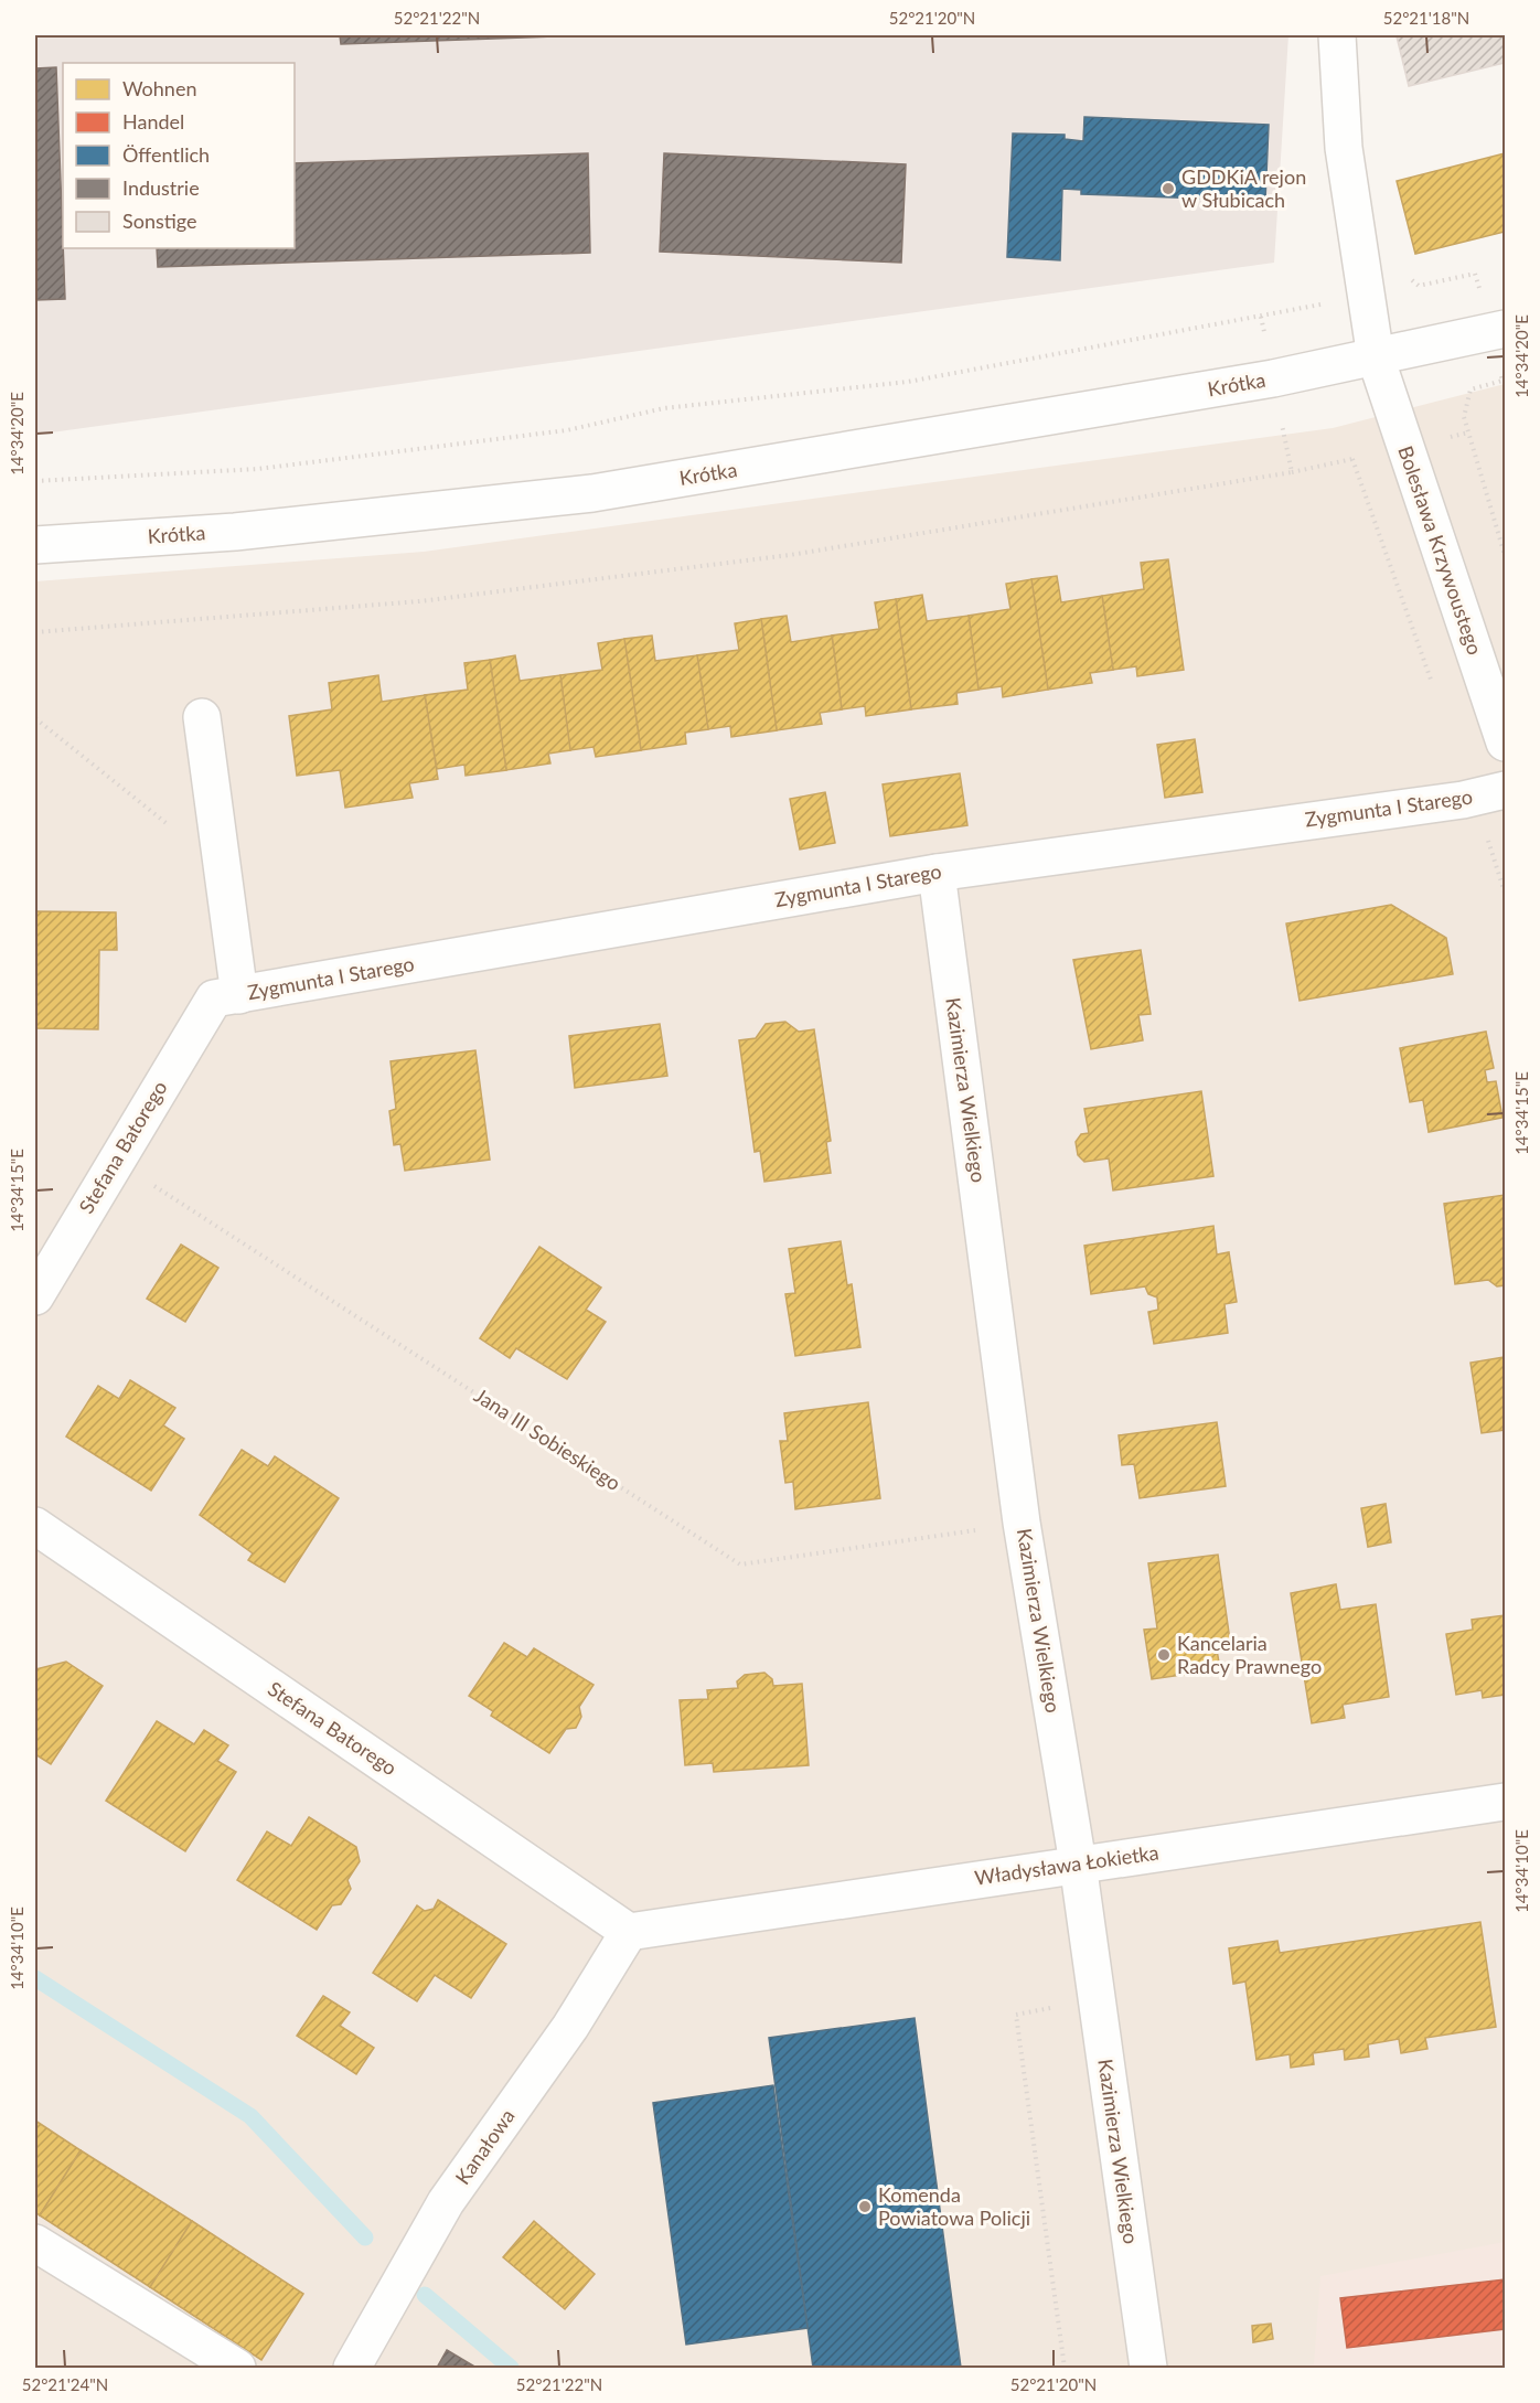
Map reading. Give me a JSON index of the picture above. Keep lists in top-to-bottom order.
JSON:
{
  "streets": {
    "street": [
      "Krótka",
      "Bolesława Krzywoustego",
      "Zygmunta I Starego",
      "Kazimierza Wielkiego",
      "Stefana Batorego",
      "Władysława Łokietka",
      "Kanałowa"
    ],
    "path": ["Jana III Sobieskiego"]
  },
  "crossings": [
    ["Krótka", "Bolesława Krzywoustego"],
    ["Zygmunta I Starego", "Kazimierza Wielkiego"],
    ["Zygmunta I Starego", "Stefana Batorego"],
    ["Kazimierza Wielkiego", "Jana III Sobieskiego"],
    ["Kazimierza Wielkiego", "Władysława Łokietka"],
    ["Stefana Batorego", "Jana III Sobieskiego"],
    ["Stefana Batorego", "Władysława Łokietka"],
    ["Stefana Batorego", "Kanałowa"],
    ["Władysława Łokietka", "Kanałowa"]
  ],
  "places": ["GDDKiA rejon w Słubicach", "Kancelaria Radcy Prawnego", "Komenda Powiatowa Policji"],
  "legend": [
    "Wohnen",
    "Handel",
    "Öffentlich",
    "Industrie",
    "Sonstige"
  ],
  "coordinates": [
    "52°21'22\"N",
    "52°21'20\"N",
    "52°21'18\"N",
    "14°34'20\"E",
    "14°34'15\"E",
    "14°34'10\"E",
    "52°21'24\"N"
  ]
}
